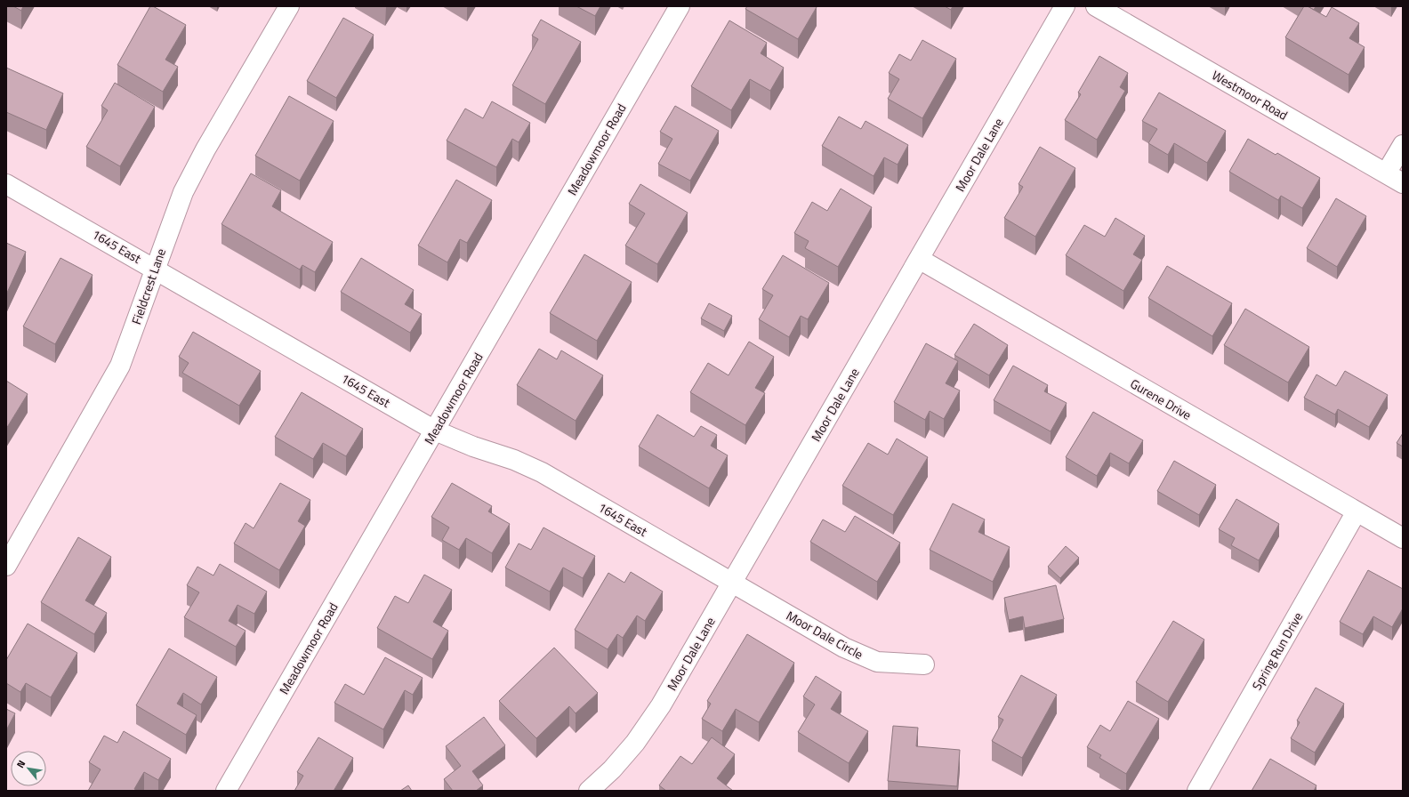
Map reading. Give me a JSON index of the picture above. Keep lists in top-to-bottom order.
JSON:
{
  "streets": {
    "street": [
      "Westmoor Road",
      "Meadowmoor Road",
      "Moor Dale Lane",
      "1645 East",
      "Fieldcrest Lane",
      "Gurene Drive",
      "Moor Dale Circle",
      "Spring Run Drive"
    ]
  },
  "crossings": [
    ["Meadowmoor Road", "1645 East"],
    ["Moor Dale Lane", "1645 East"],
    ["Moor Dale Lane", "Gurene Drive"],
    ["Moor Dale Lane", "Moor Dale Circle"],
    ["1645 East", "Fieldcrest Lane"],
    ["1645 East", "Moor Dale Circle"],
    ["Gurene Drive", "Spring Run Drive"]
  ],
  "north": "top left"
}
